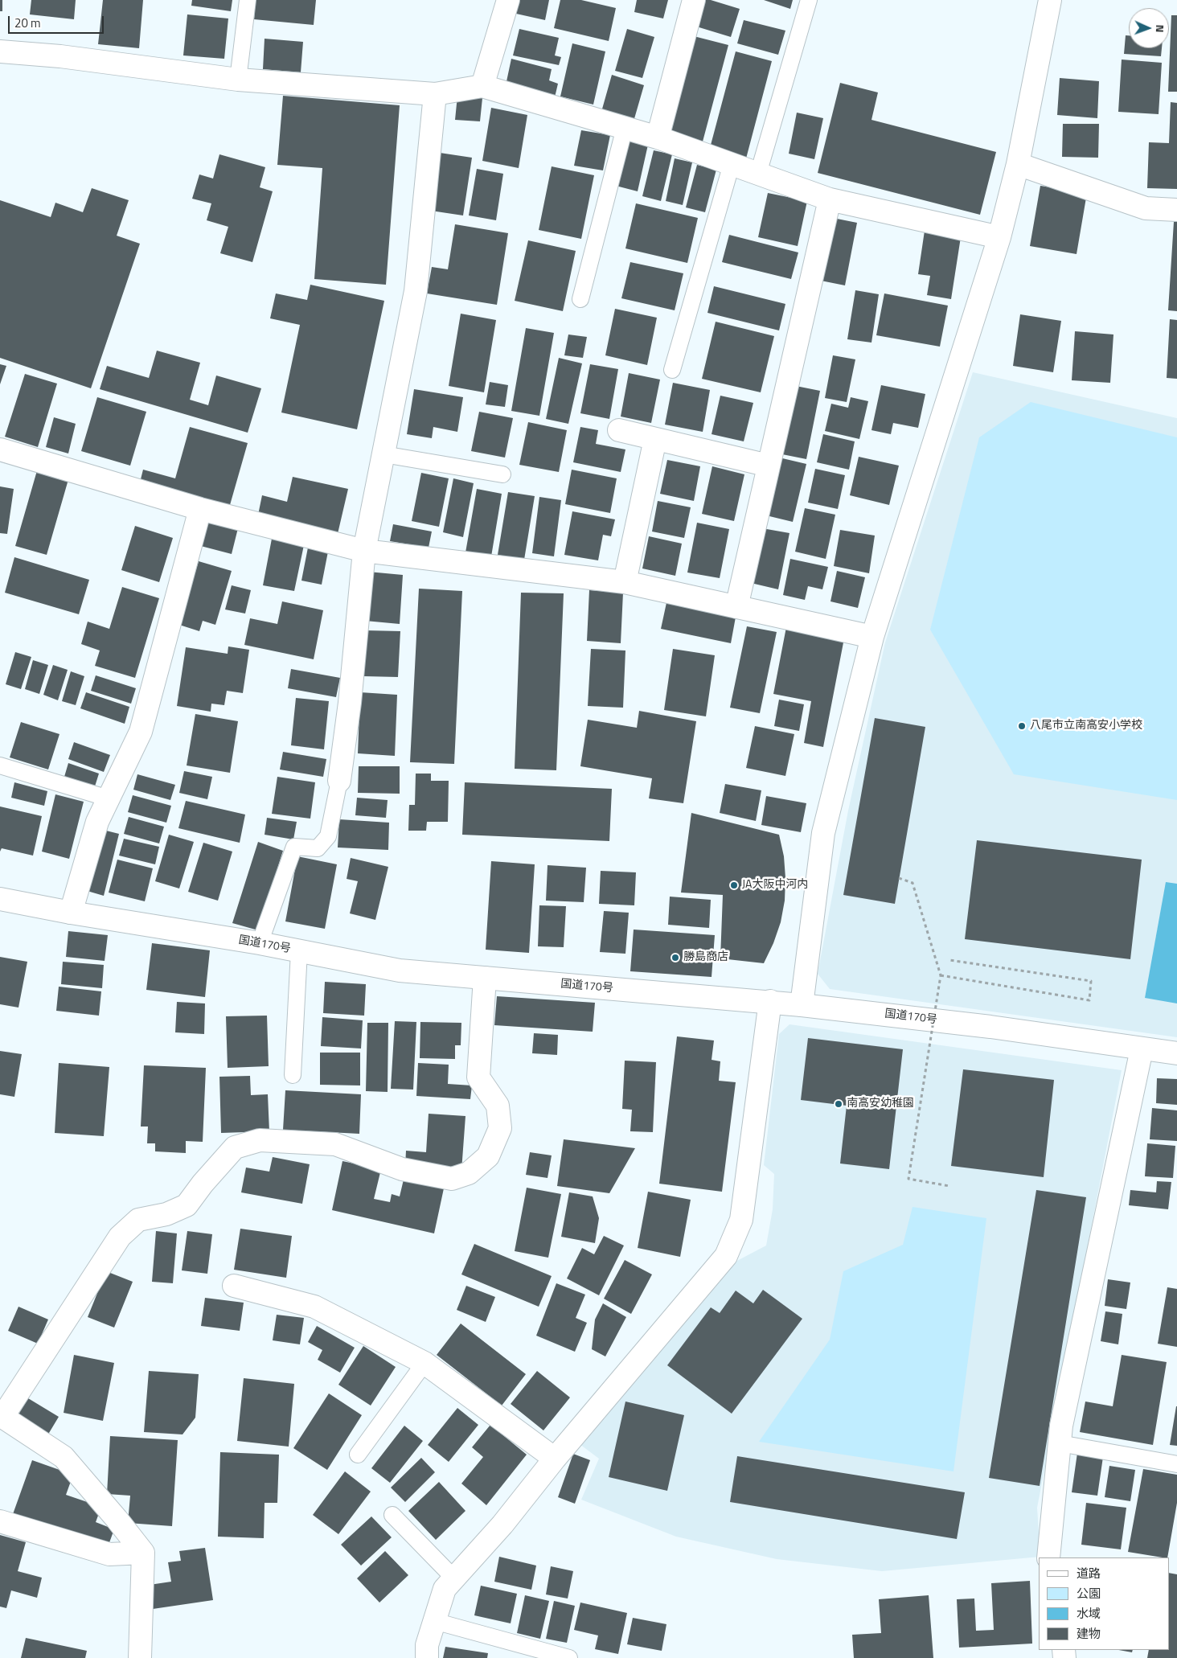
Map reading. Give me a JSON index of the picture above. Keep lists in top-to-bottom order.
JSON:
{
  "streets": {
    "main road": ["国道170号"]
  },
  "places": [
    "八尾市立南高安小学校",
    "JA大阪中河内",
    "勝島商店",
    "南高安幼稚園"
  ],
  "legend": [
    "道路",
    "公園",
    "水域",
    "建物"
  ],
  "scale_bar": "20 m",
  "north": "right"
}
